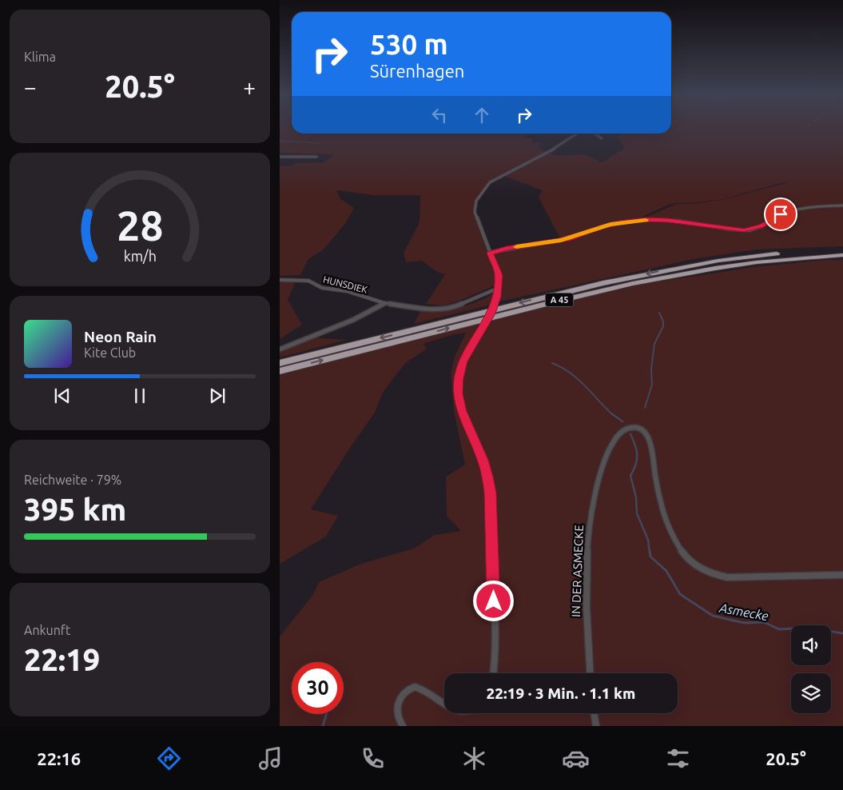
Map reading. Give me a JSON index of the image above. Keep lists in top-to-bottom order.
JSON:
{
  "streets": {
    "highway": ["A 45"],
    "street": ["HUNSDIEK", "IN DER ASMECKE"]
  },
  "water": ["Asmecke"],
  "page": {
    "tile": [
      "Klima",
      ["Reichweite · 79%", "395 km"],
      ["Ankunft", "22:19"]
    ],
    "turn": ["530 m", "Sürenhagen"],
    "heat": ["−", "20.5°", "+"],
    "song": ["Neon Rain", "Kite Club"],
    "limit": "30",
    "trip": "22:19 · 3 Min. · 1.1 km",
    "tabs": ["22:16", "20.5°"],
    "gauge": ["28", "km/h"]
  }
}
